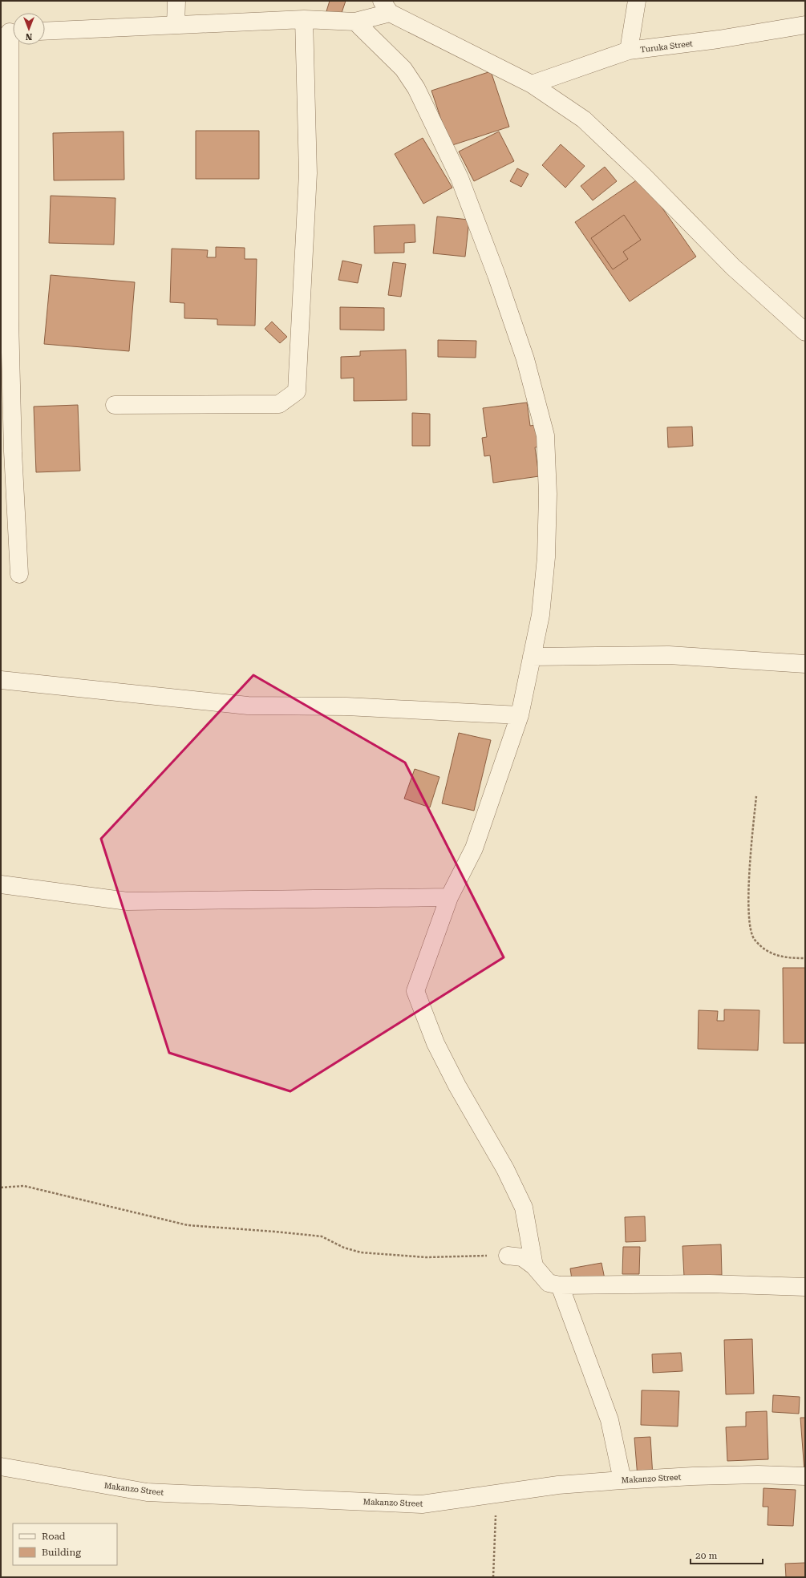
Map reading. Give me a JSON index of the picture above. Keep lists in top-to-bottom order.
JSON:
{
  "streets": {
    "street": ["Turuka Street", "Makanzo Street"]
  },
  "legend": ["Road", "Building"],
  "scale_bar": "20 m",
  "north": "bottom"
}
